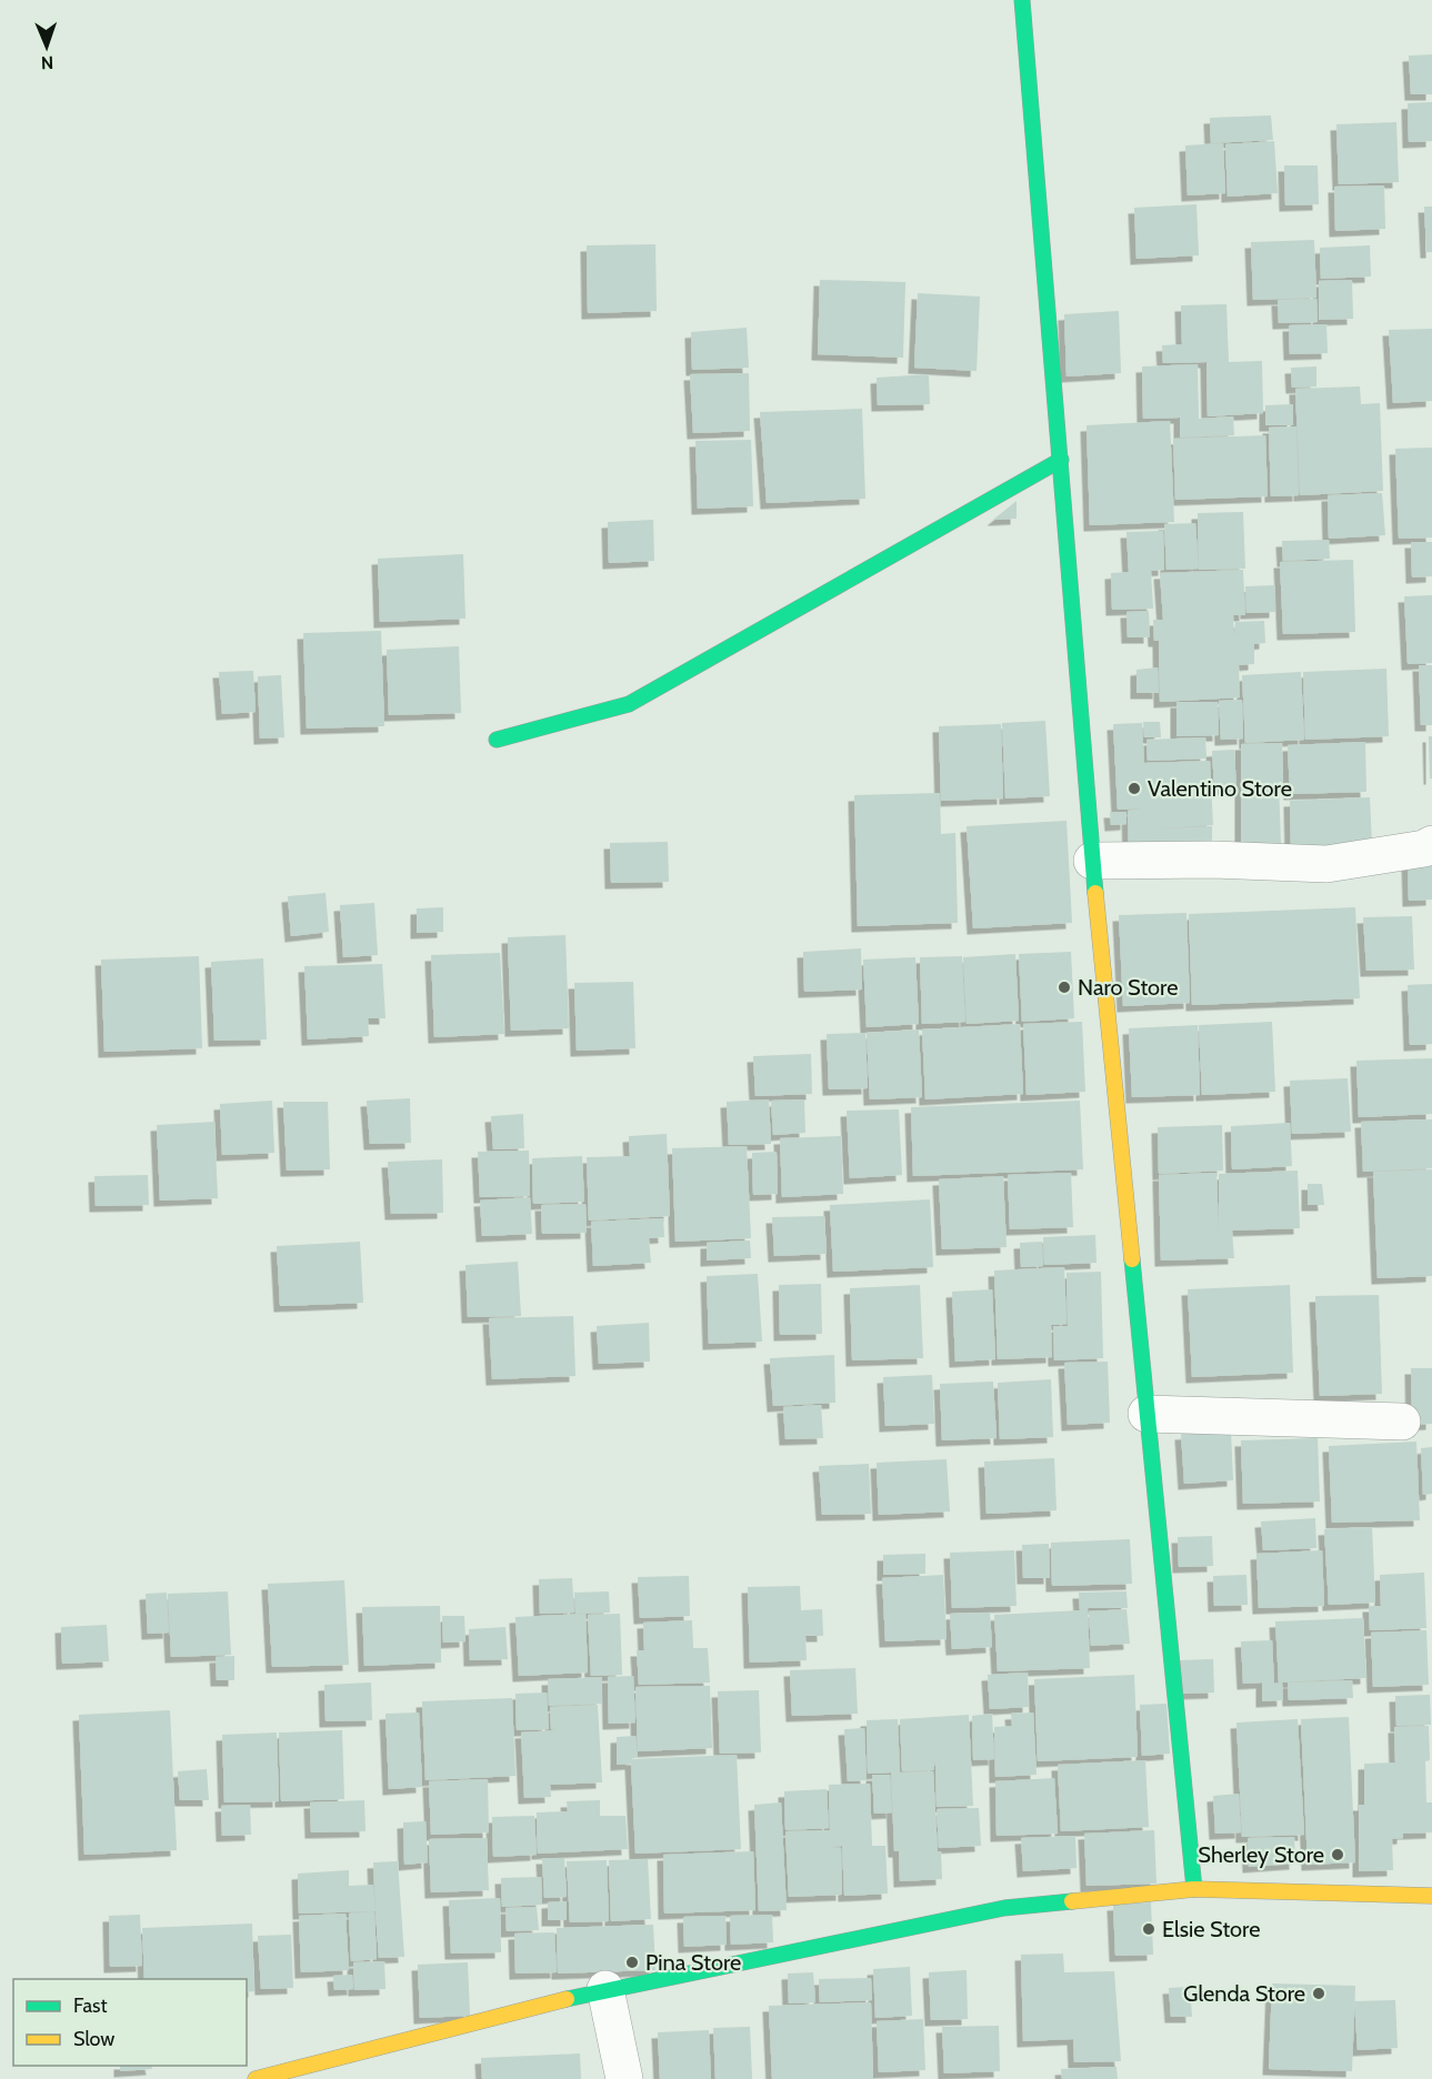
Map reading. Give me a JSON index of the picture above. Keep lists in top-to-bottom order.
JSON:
{
  "places": [
    "Valentino Store",
    "Naro Store",
    "Sherley Store",
    "Elsie Store",
    "Pina Store",
    "Glenda Store"
  ],
  "legend": ["Fast", "Slow"],
  "north": "bottom"
}
